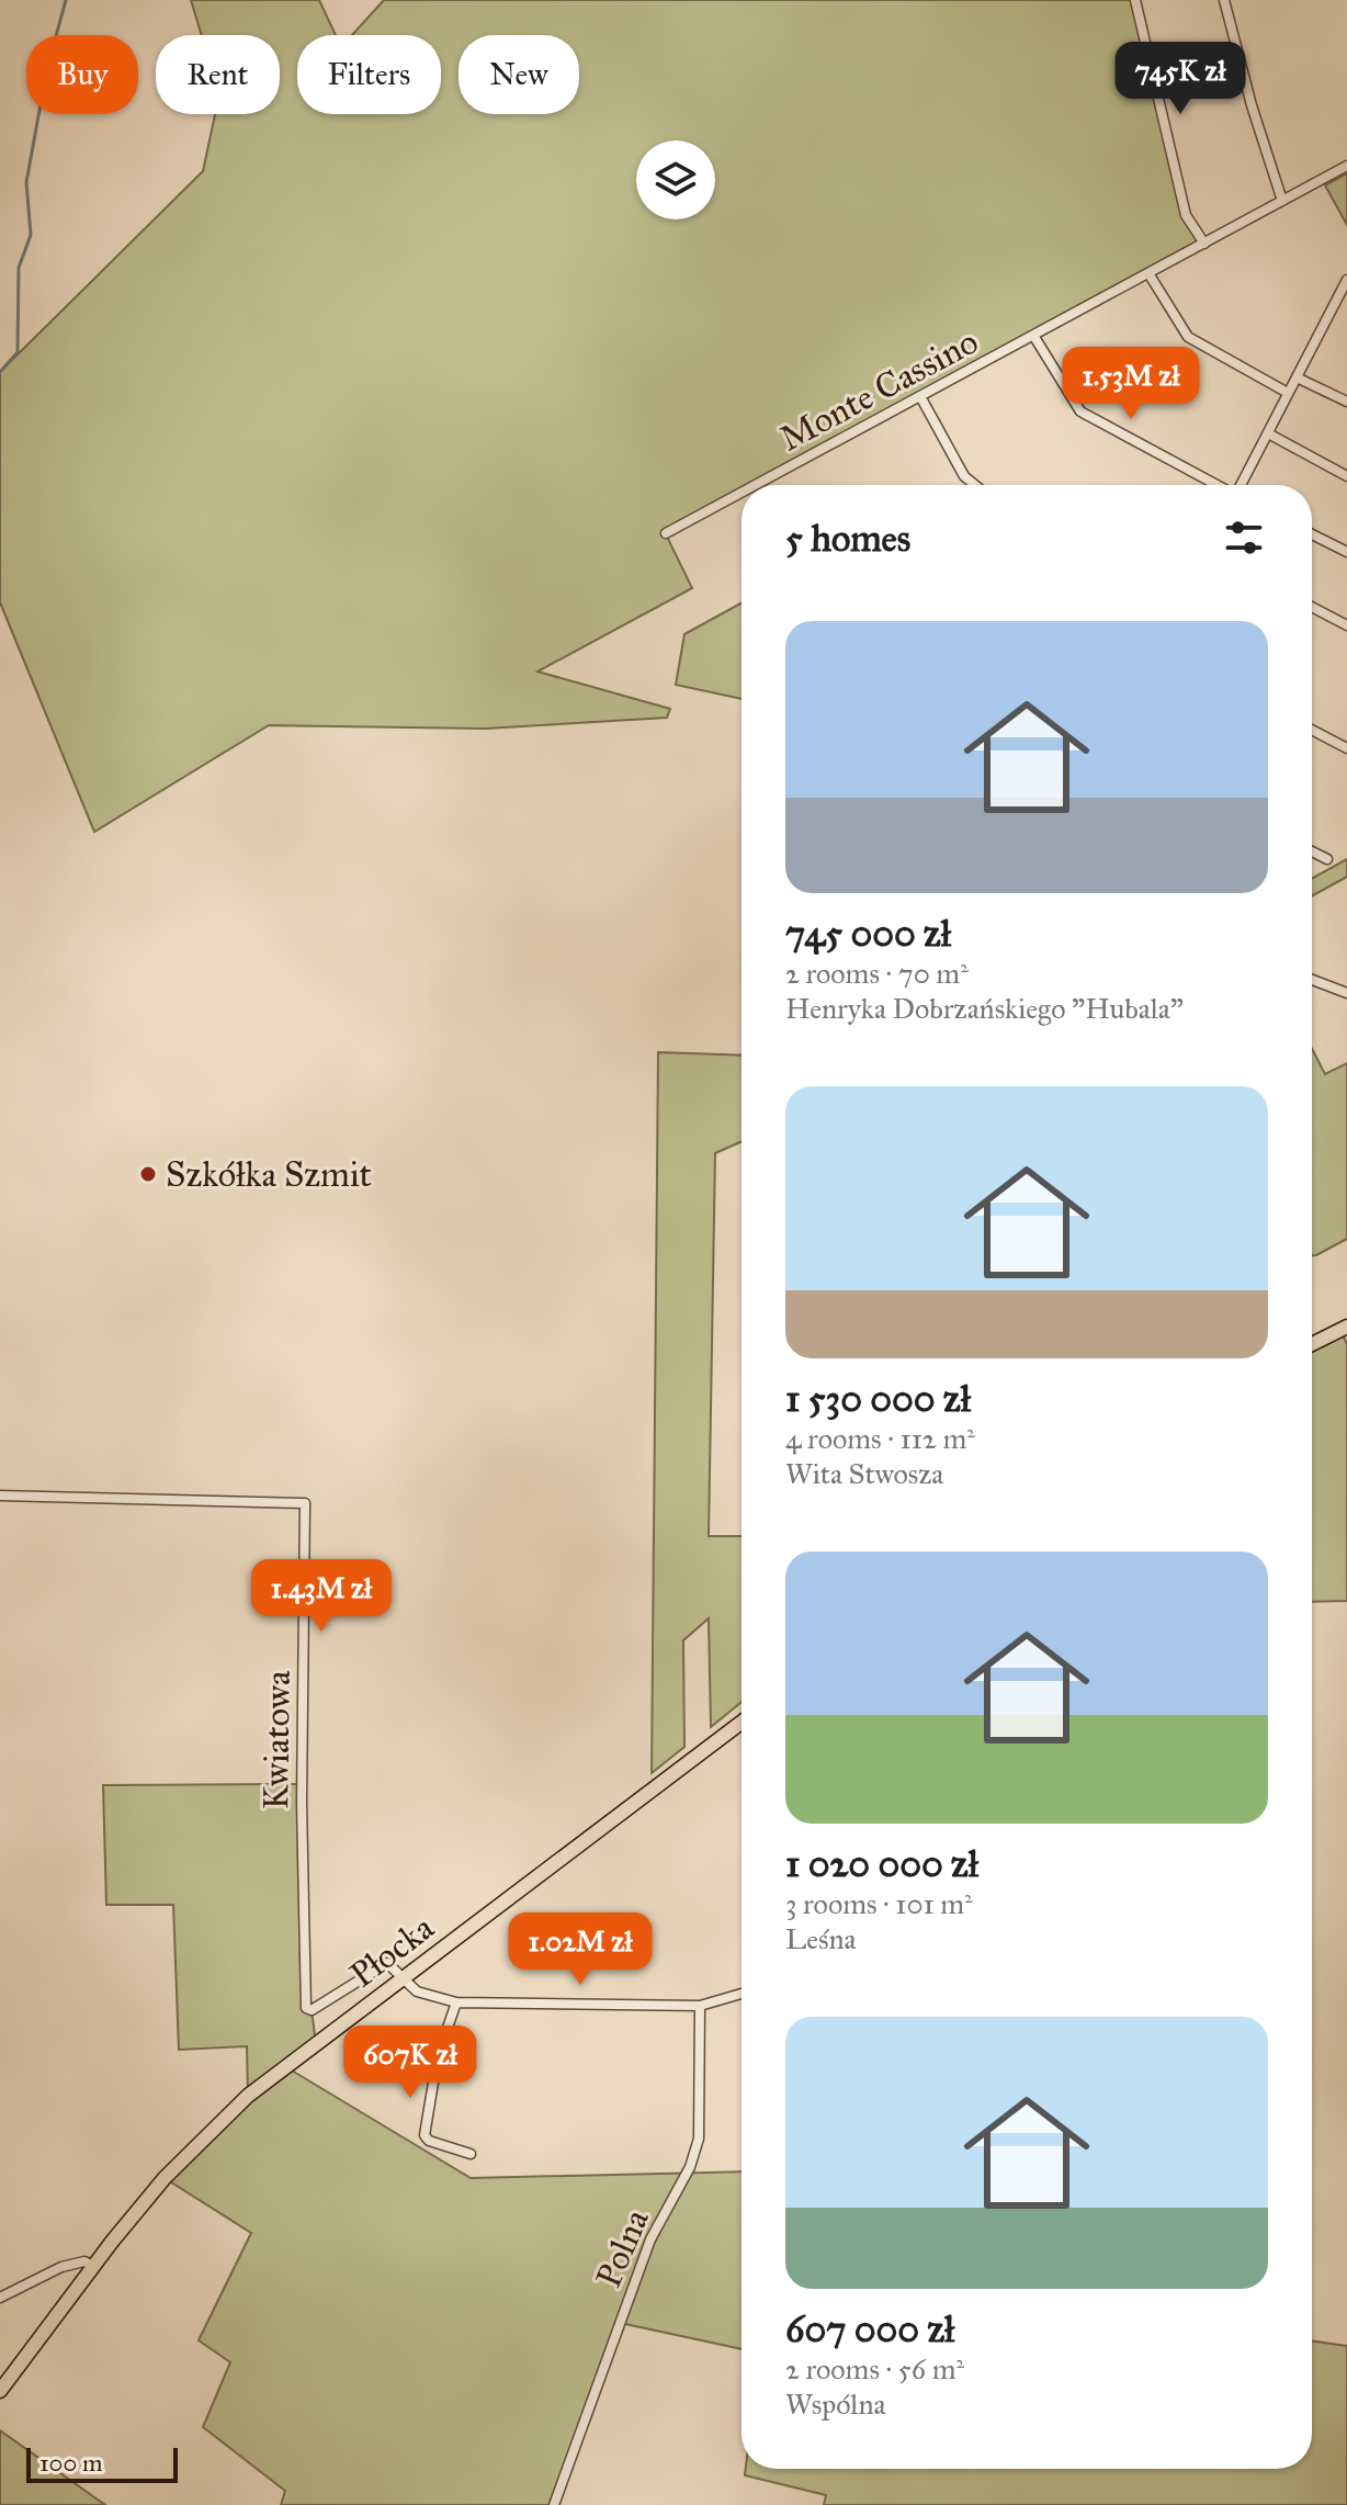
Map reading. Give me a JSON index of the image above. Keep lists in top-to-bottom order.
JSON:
{
  "streets": {
    "main road": ["Płocka"],
    "street": ["Monte Cassino", "Kwiatowa", "Polna"]
  },
  "crossings": [
    ["Kwiatowa", "Płocka"]
  ],
  "places": ["Szkółka Szmit"],
  "scale_bar": "100 m",
  "page": {
    "chip": [
      "Buy",
      "Rent",
      "Filters",
      "New"
    ],
    "price": [
      "745K zł",
      "1.53M zł",
      "1.43M zł",
      "1.02M zł",
      "607K zł"
    ],
    "heading": "5 homes",
    "list": [
      {
        "name": "745 000 zł",
        "note": "2 rooms · 70 m² · Henryka Dobrzańskiego \"Hubala\""
      },
      {
        "name": "1 530 000 zł",
        "note": "4 rooms · 112 m² · Wita Stwosza"
      },
      {
        "name": "1 020 000 zł",
        "note": "3 rooms · 101 m² · Leśna"
      },
      {
        "name": "607 000 zł",
        "note": "2 rooms · 56 m² · Wspólna"
      }
    ],
    "scale": "100 m"
  }
}
